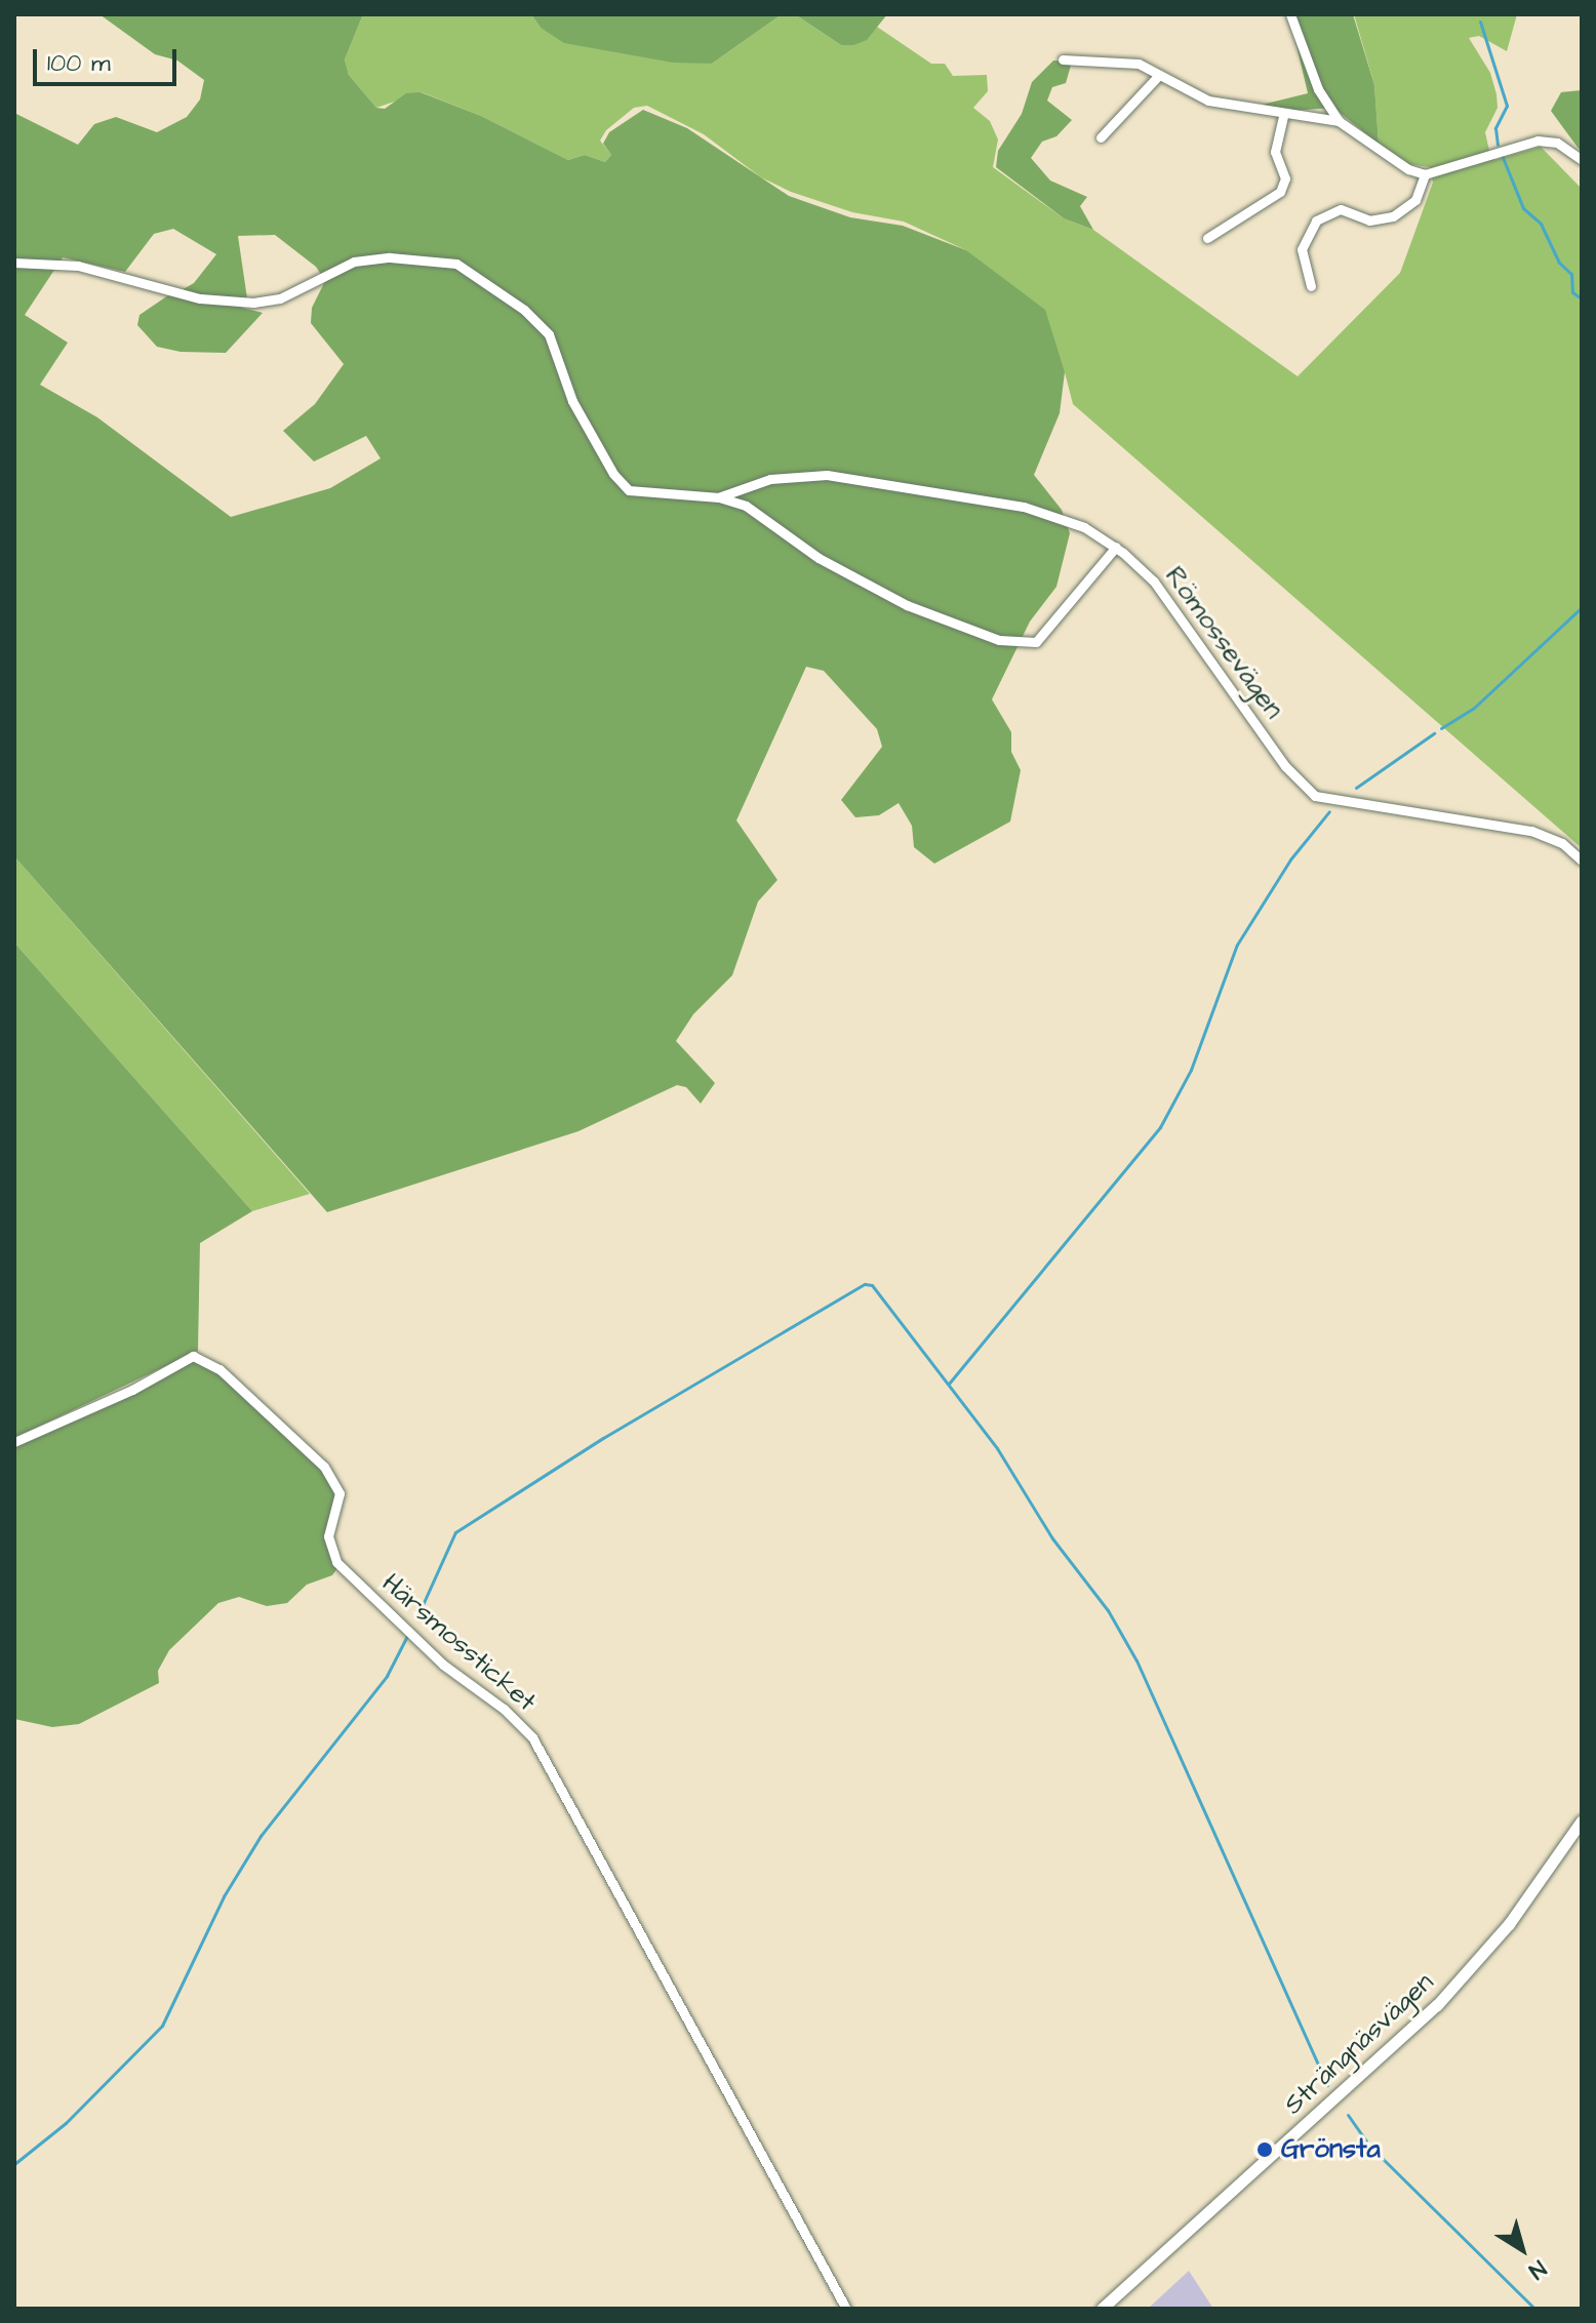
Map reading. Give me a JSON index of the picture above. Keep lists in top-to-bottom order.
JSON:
{
  "streets": {
    "main road": ["Strängnäsvägen"],
    "street": ["Römossevägen", "Härsmossticket"]
  },
  "places": ["Grönsta"],
  "scale_bar": "100 m",
  "north": "bottom right"
}
